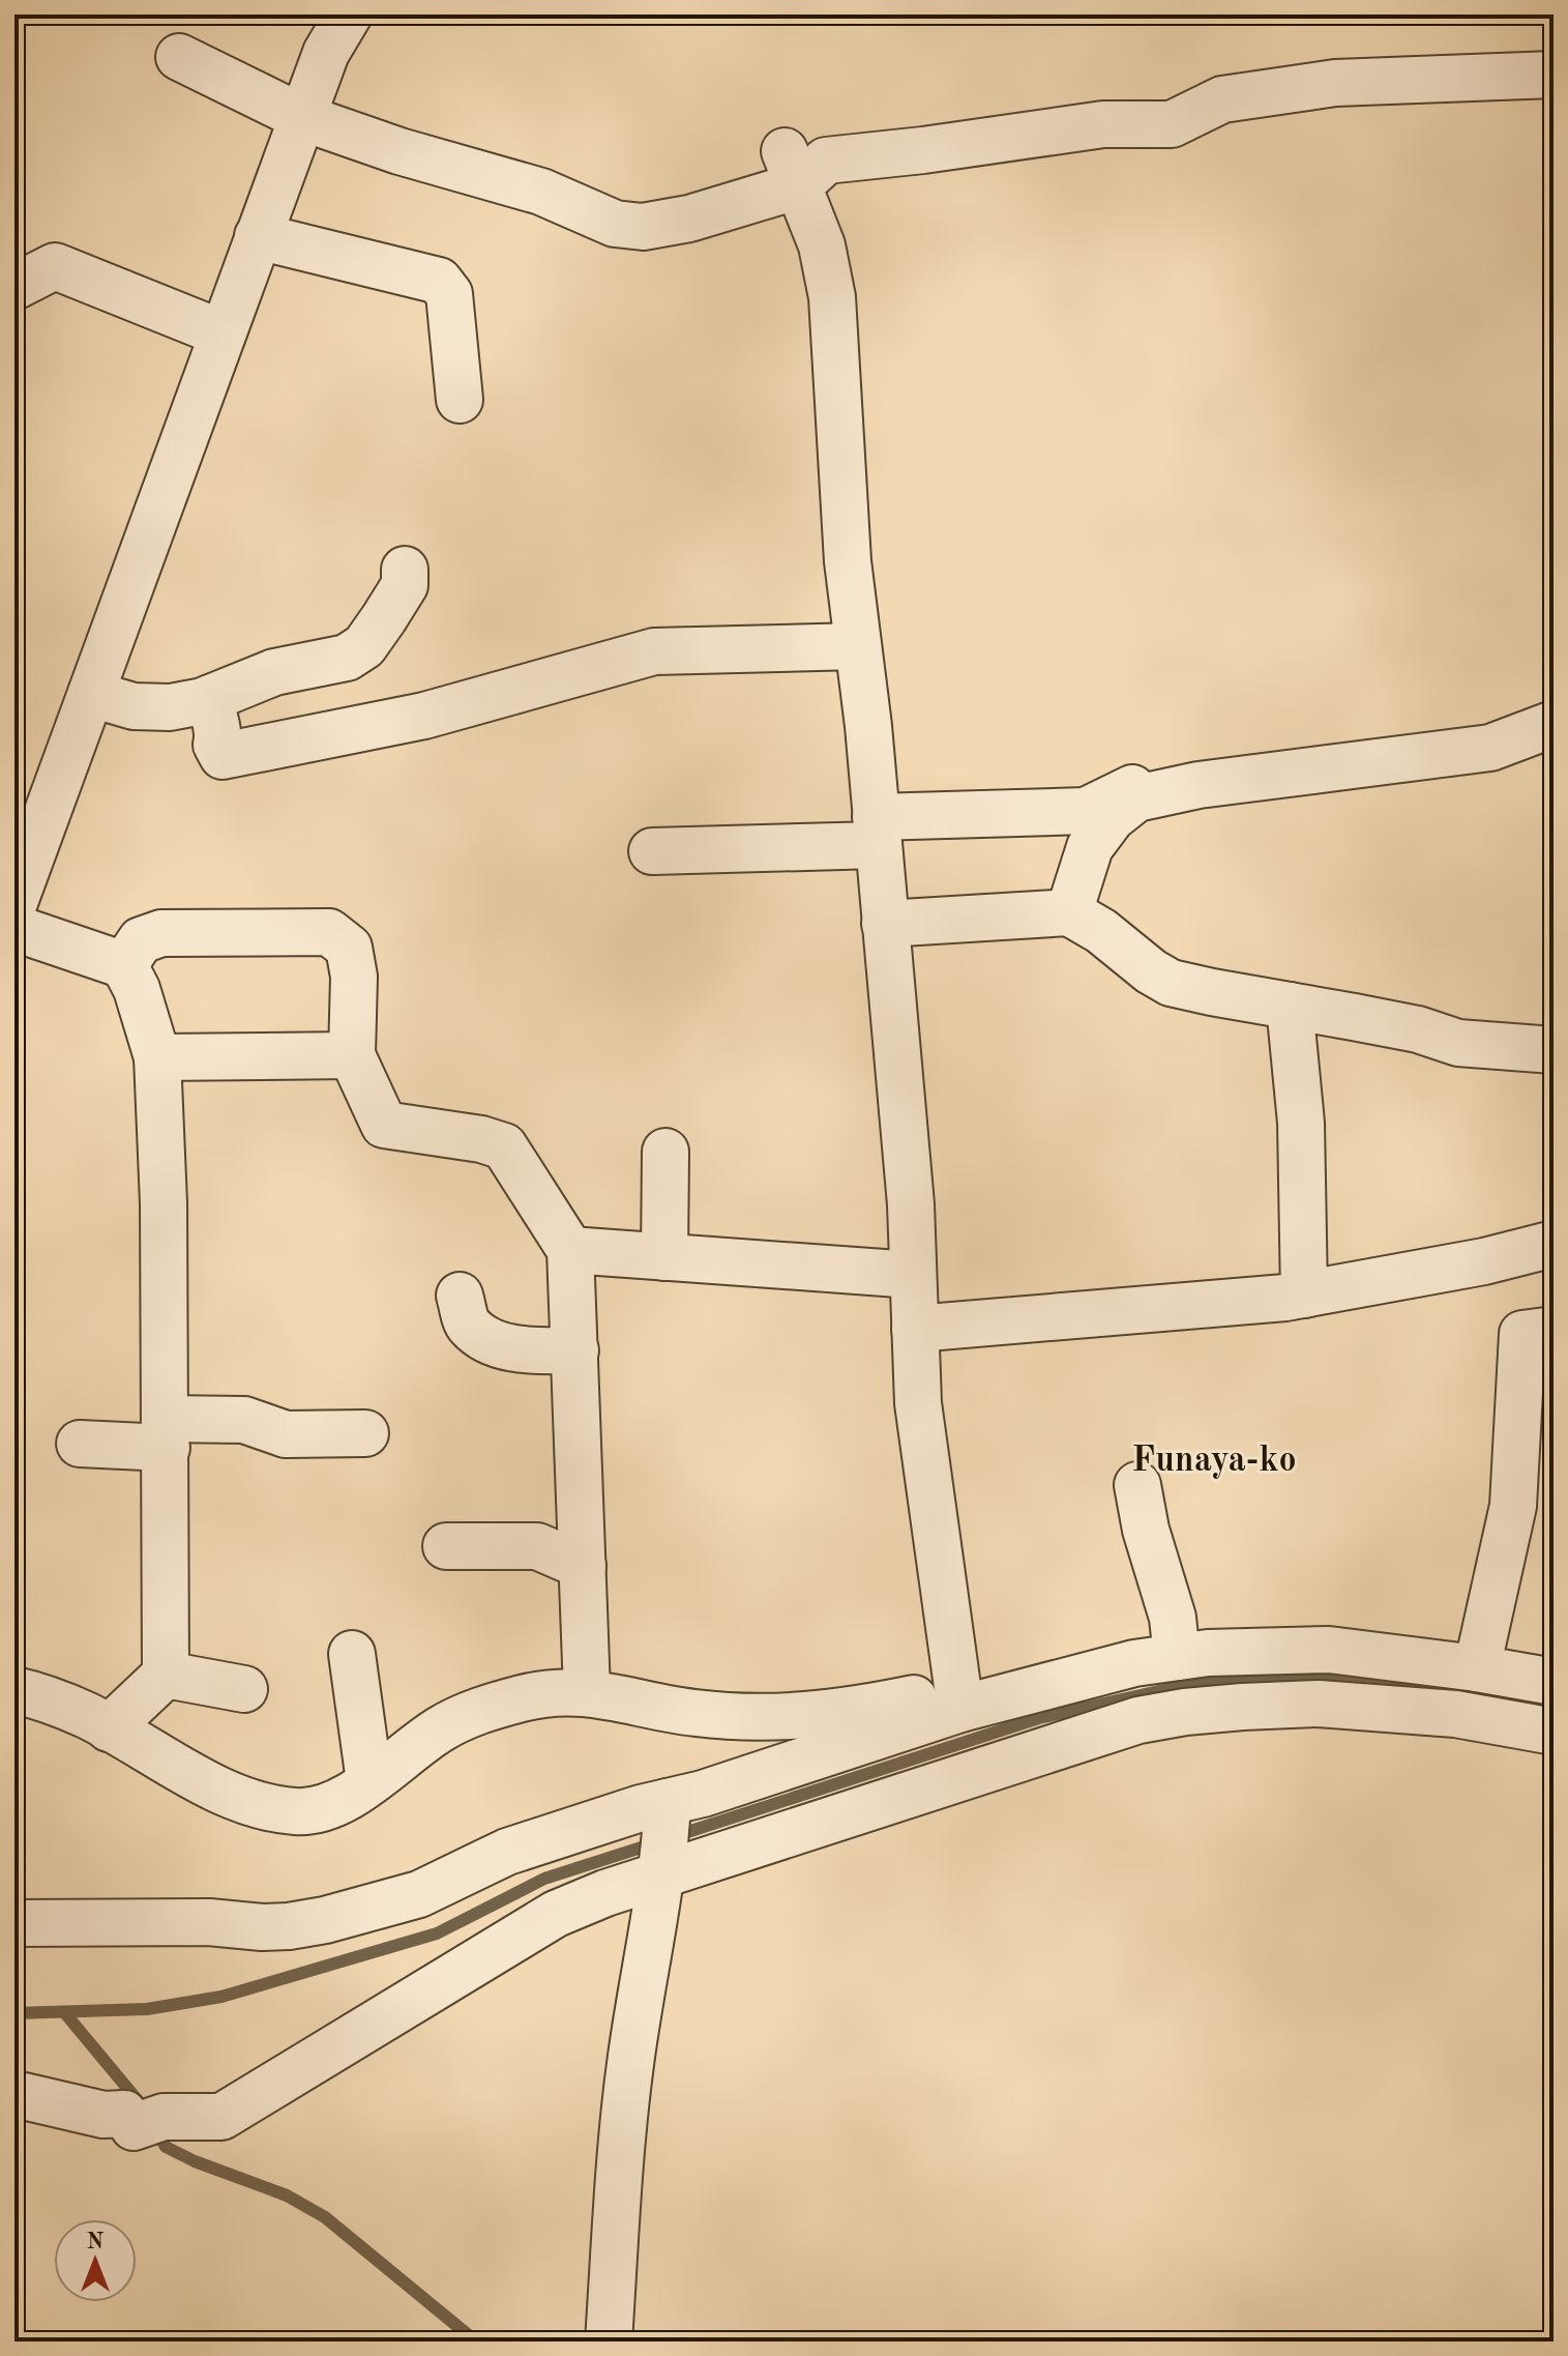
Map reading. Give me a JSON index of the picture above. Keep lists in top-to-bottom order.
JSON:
{
  "districts": ["Funaya-ko"],
  "north": "top"
}
